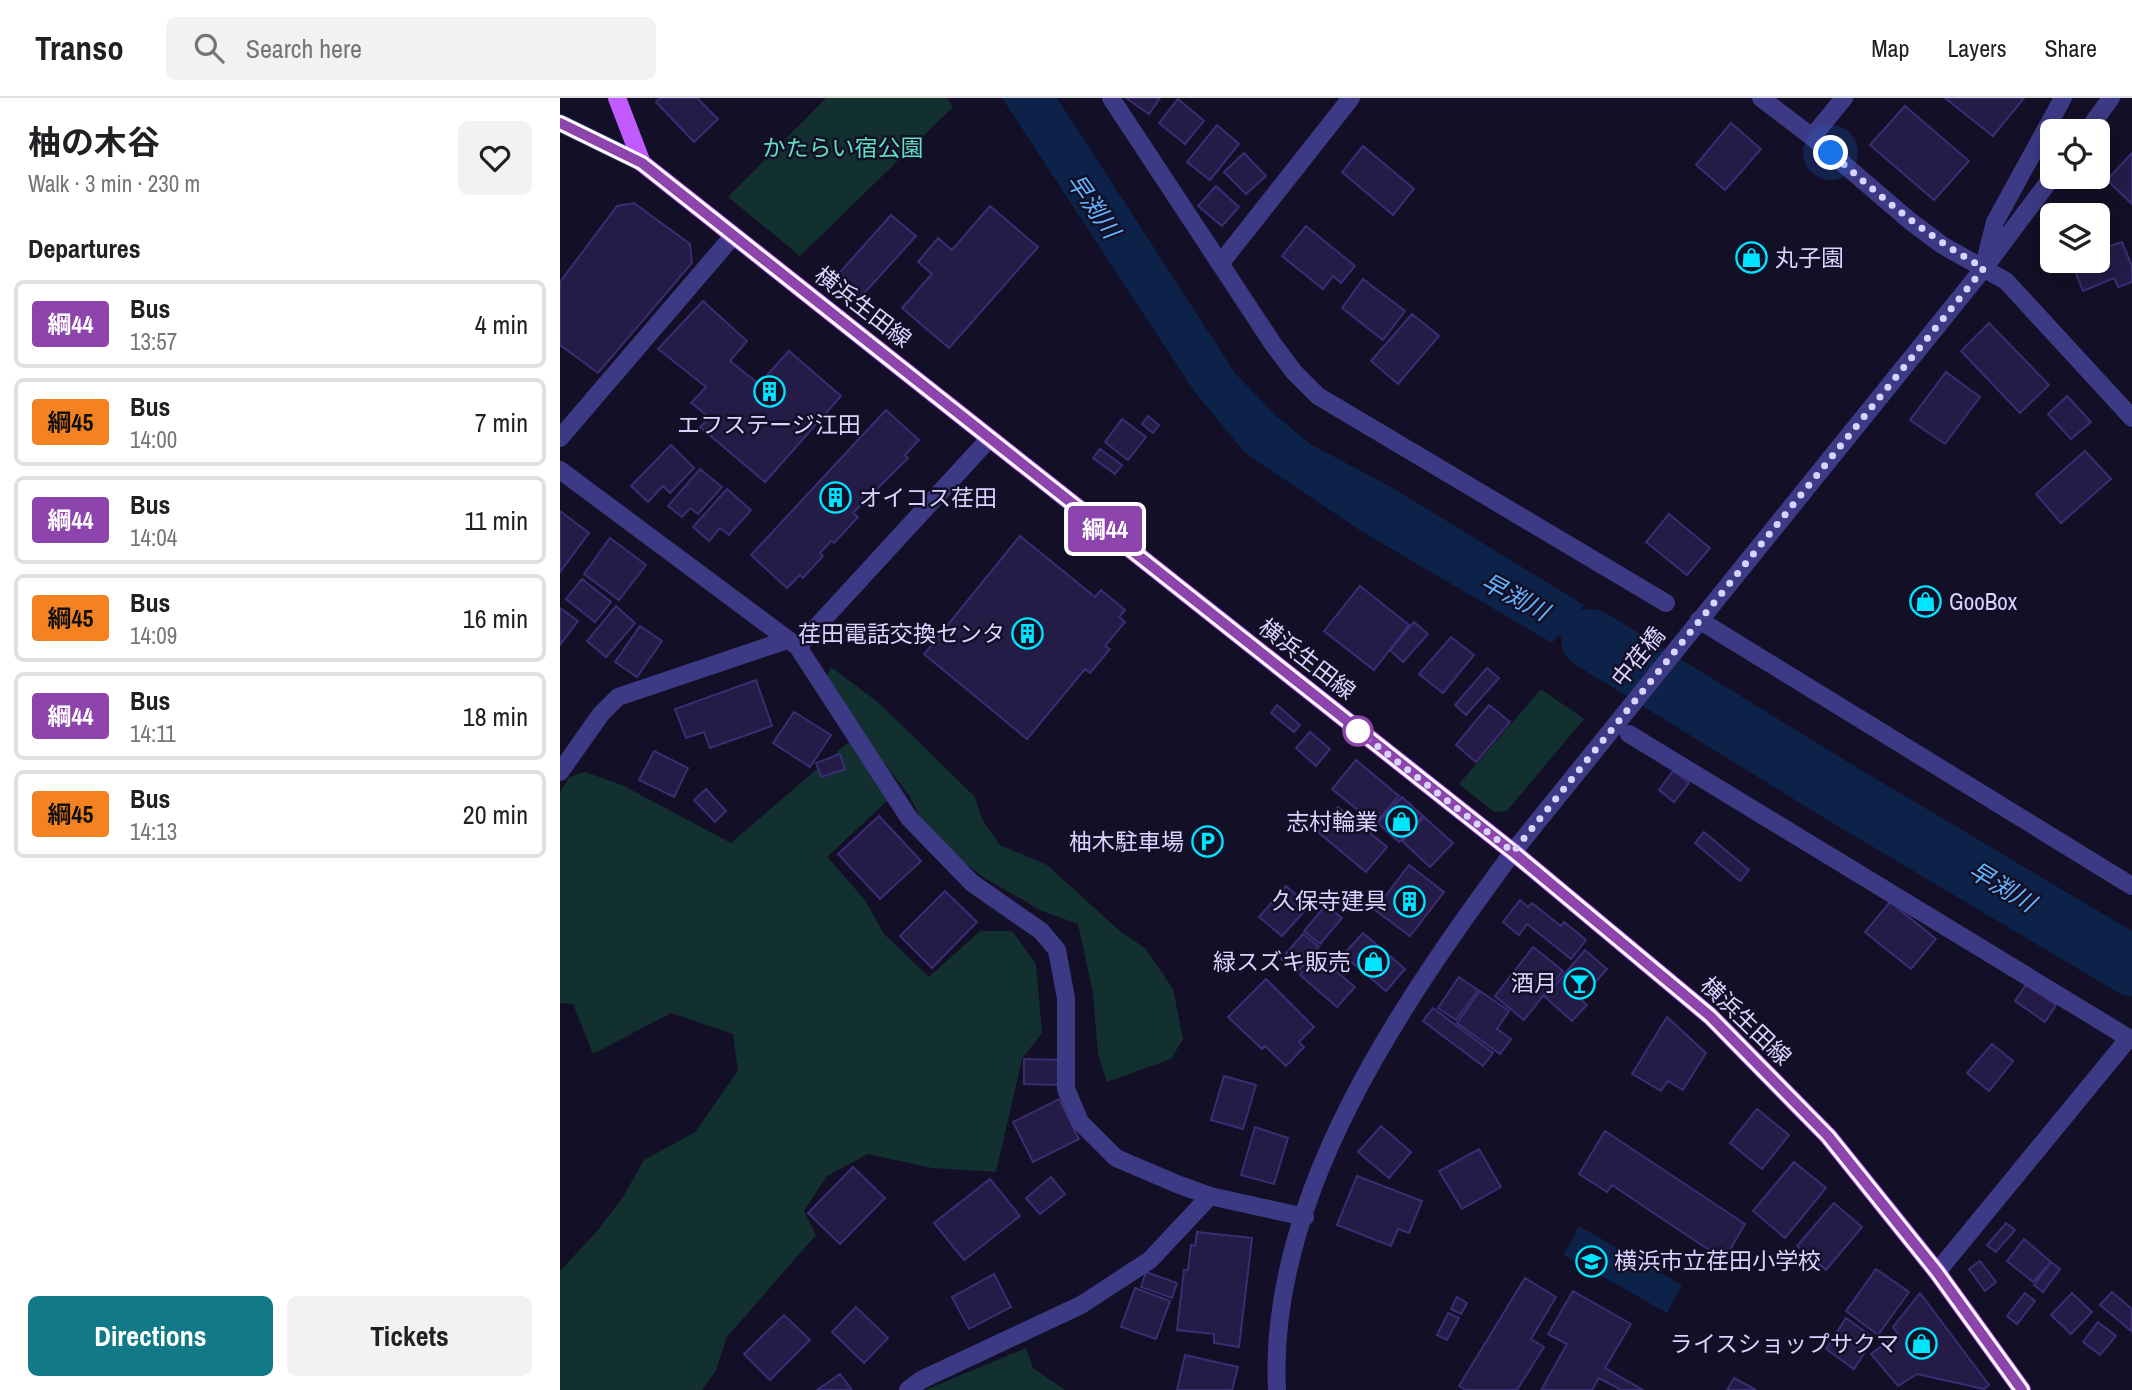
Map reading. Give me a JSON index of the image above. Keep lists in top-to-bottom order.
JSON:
{
  "streets": {
    "main road": ["横浜生田線"],
    "street": ["中荏橋"]
  },
  "crossings": [
    ["横浜生田線", "中荏橋"]
  ],
  "water": ["早渕川"],
  "parks": ["かたらい宿公園"],
  "places": {
    "shop": [
      "丸子園",
      "GooBox",
      "志村輪業",
      "緑スズキ販売",
      "ライスショップサクマ"
    ],
    "building": [
      "エフステージ江田",
      "オイコス荏田",
      "荏田電話交換センタ",
      "久保寺建具"
    ],
    "parking": ["柚木駐車場"],
    "bar": ["酒月"],
    "school or university": ["横浜市立荏田小学校"]
  },
  "lines": ["bus line 綱44"],
  "page": {
    "header": "Transo",
    "search": "Search here",
    "nav": ["Map", "Layers", "Share"],
    "heading": [
      ["柚の木谷", "Walk · 3 min · 230 m"],
      "Departures"
    ],
    "on_map": "綱44",
    "list": [
      {
        "mark": "綱44",
        "name": "Bus",
        "note": "13:57",
        "value": "4 min"
      },
      {
        "mark": "綱45",
        "name": "Bus",
        "note": "14:00",
        "value": "7 min"
      },
      {
        "mark": "綱44",
        "name": "Bus",
        "note": "14:04",
        "value": "11 min"
      },
      {
        "mark": "綱45",
        "name": "Bus",
        "note": "14:09",
        "value": "16 min"
      },
      {
        "mark": "綱44",
        "name": "Bus",
        "note": "14:11",
        "value": "18 min"
      },
      {
        "mark": "綱45",
        "name": "Bus",
        "note": "14:13",
        "value": "20 min"
      }
    ],
    "buttons": ["Directions", "Tickets"]
  }
}
